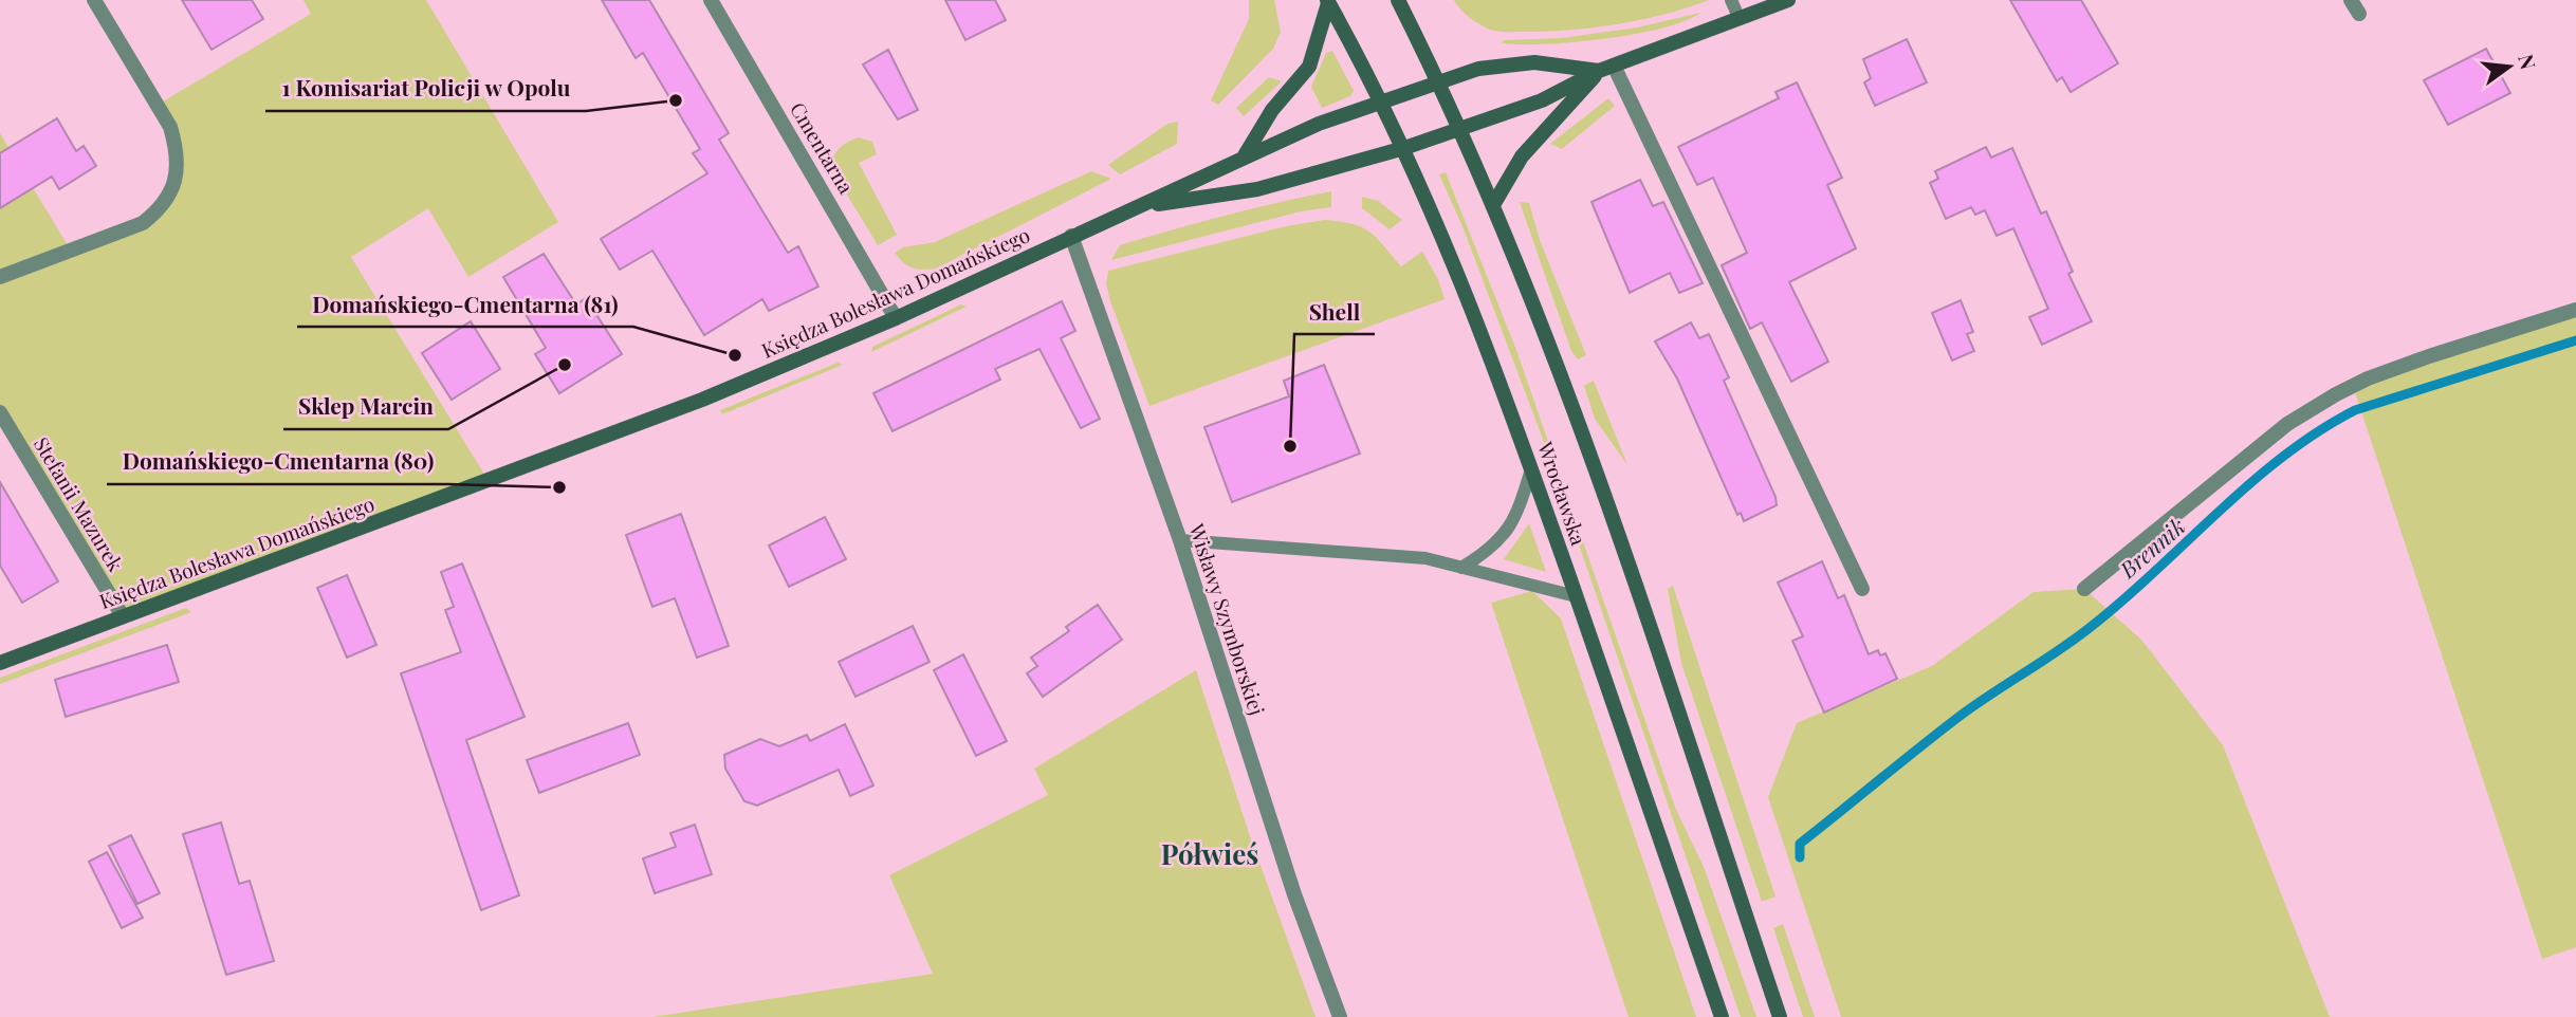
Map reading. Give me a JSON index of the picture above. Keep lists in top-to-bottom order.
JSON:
{
  "streets": {
    "main road": ["Księdza Bolesława Domańskiego", "Wrocławska"],
    "street": ["Cmentarna", "Stefanii Mazurek", "Wisławy Szymborskiej"]
  },
  "crossings": [
    ["Cmentarna", "Księdza Bolesława Domańskiego"],
    ["Księdza Bolesława Domańskiego", "Wrocławska"],
    ["Księdza Bolesława Domańskiego", "Stefanii Mazurek"],
    ["Księdza Bolesława Domańskiego", "Wisławy Szymborskiej"]
  ],
  "districts": ["Półwieś"],
  "water": ["Brennik"],
  "places": [
    "1 Komisariat Policji w Opolu",
    "Domańskiego-Cmentarna (81)",
    "Sklep Marcin",
    "Shell",
    "Domańskiego-Cmentarna (80)"
  ],
  "north": "right"
}
